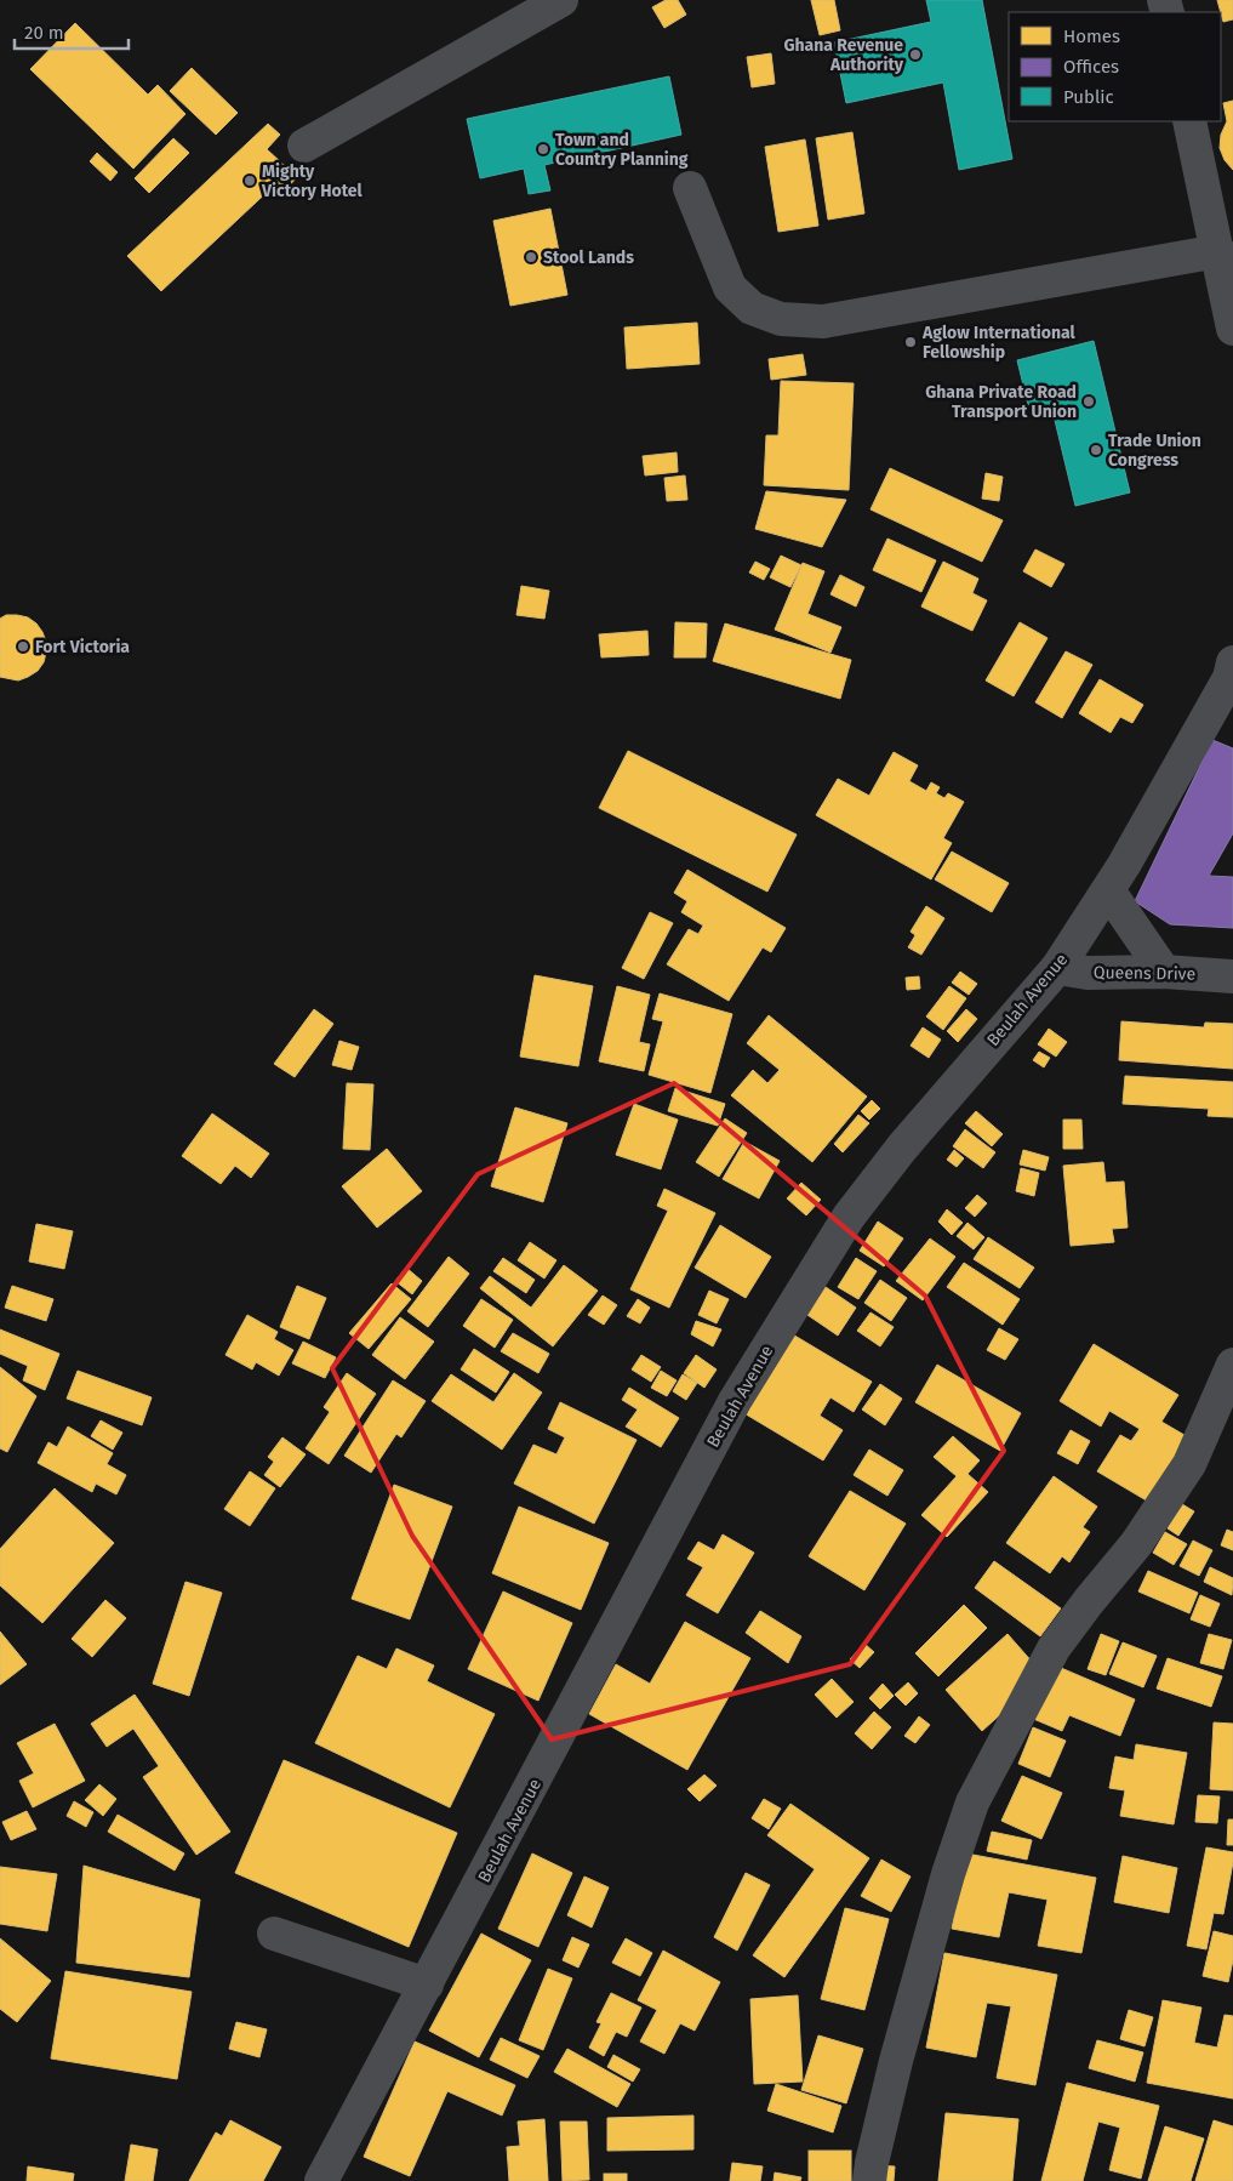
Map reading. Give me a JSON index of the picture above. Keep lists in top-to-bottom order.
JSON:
{
  "streets": {
    "street": ["Queens Drive", "Beulah Avenue"]
  },
  "crossings": [
    ["Queens Drive", "Beulah Avenue"]
  ],
  "places": [
    "Ghana Revenue Authority",
    "Town and Country Planning",
    "Mighty Victory Hotel",
    "Stool Lands",
    "Aglow International Fellowship",
    "Ghana Private Road Transport Union",
    "Trade Union Congress",
    "Fort Victoria"
  ],
  "legend": ["Homes", "Offices", "Public"],
  "scale_bar": "20 m"
}
